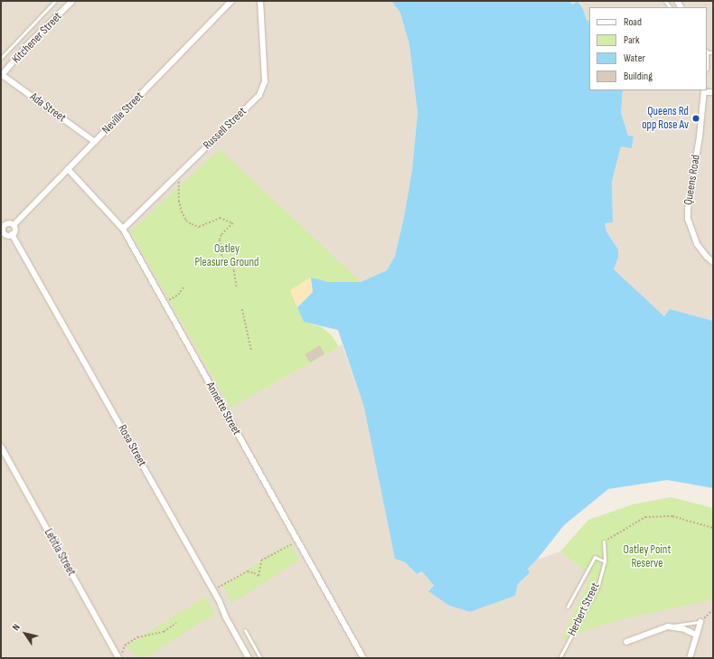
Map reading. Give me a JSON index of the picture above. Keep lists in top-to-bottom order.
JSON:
{
  "streets": {
    "street": [
      "Kitchener Street",
      "Ada Street",
      "Neville Street",
      "Russell Street",
      "Queens Road",
      "Annette Street",
      "Rosa Street",
      "Letitia Street"
    ],
    "lane": ["Herbert Street"]
  },
  "crossings": [
    ["Kitchener Street", "Ada Street"],
    ["Ada Street", "Neville Street"],
    ["Neville Street", "Annette Street"],
    ["Neville Street", "Rosa Street"],
    ["Russell Street", "Annette Street"]
  ],
  "parks": ["Oatley Pleasure Ground", "Oatley Point Reserve"],
  "places": ["Queens Rd opp Rose Av"],
  "legend": [
    "Road",
    "Park",
    "Water",
    "Building"
  ],
  "north": "top left"
}
